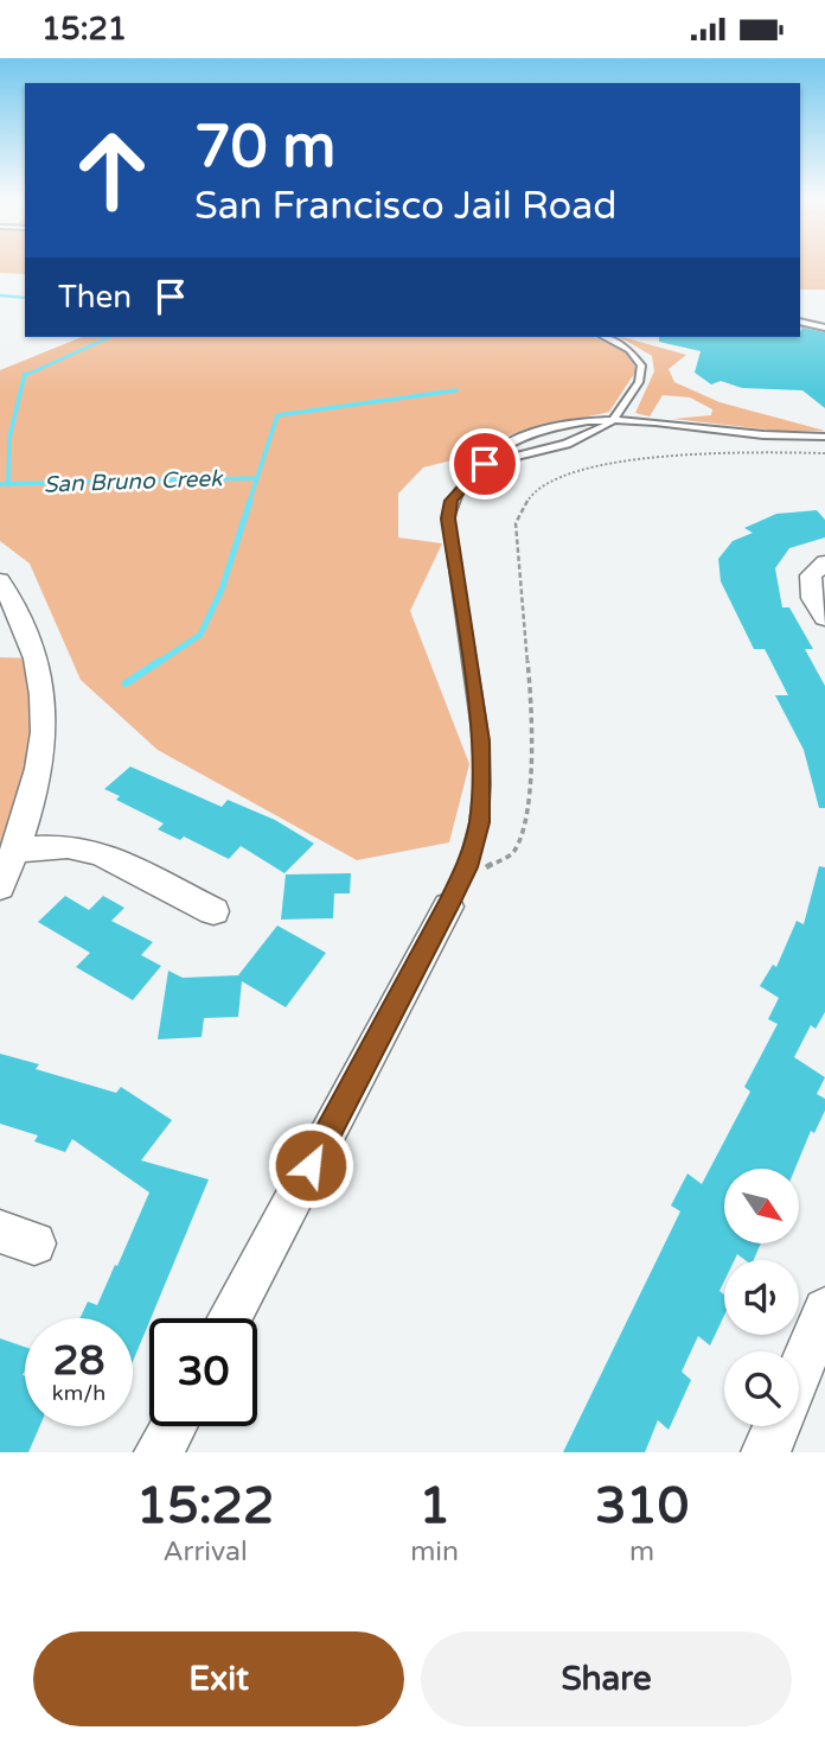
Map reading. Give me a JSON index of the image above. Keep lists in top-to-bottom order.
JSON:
{
  "water": ["San Bruno Creek"],
  "north": "bottom right",
  "page": {
    "status": "15:21",
    "turn": ["70 m", "San Francisco Jail Road"],
    "then": "Then",
    "speed": "28 km/h",
    "limit": "30",
    "eta": [
      "15:22",
      "Arrival",
      "1",
      "min",
      "310",
      "m"
    ],
    "buttons": ["Exit", "Share"]
  }
}
